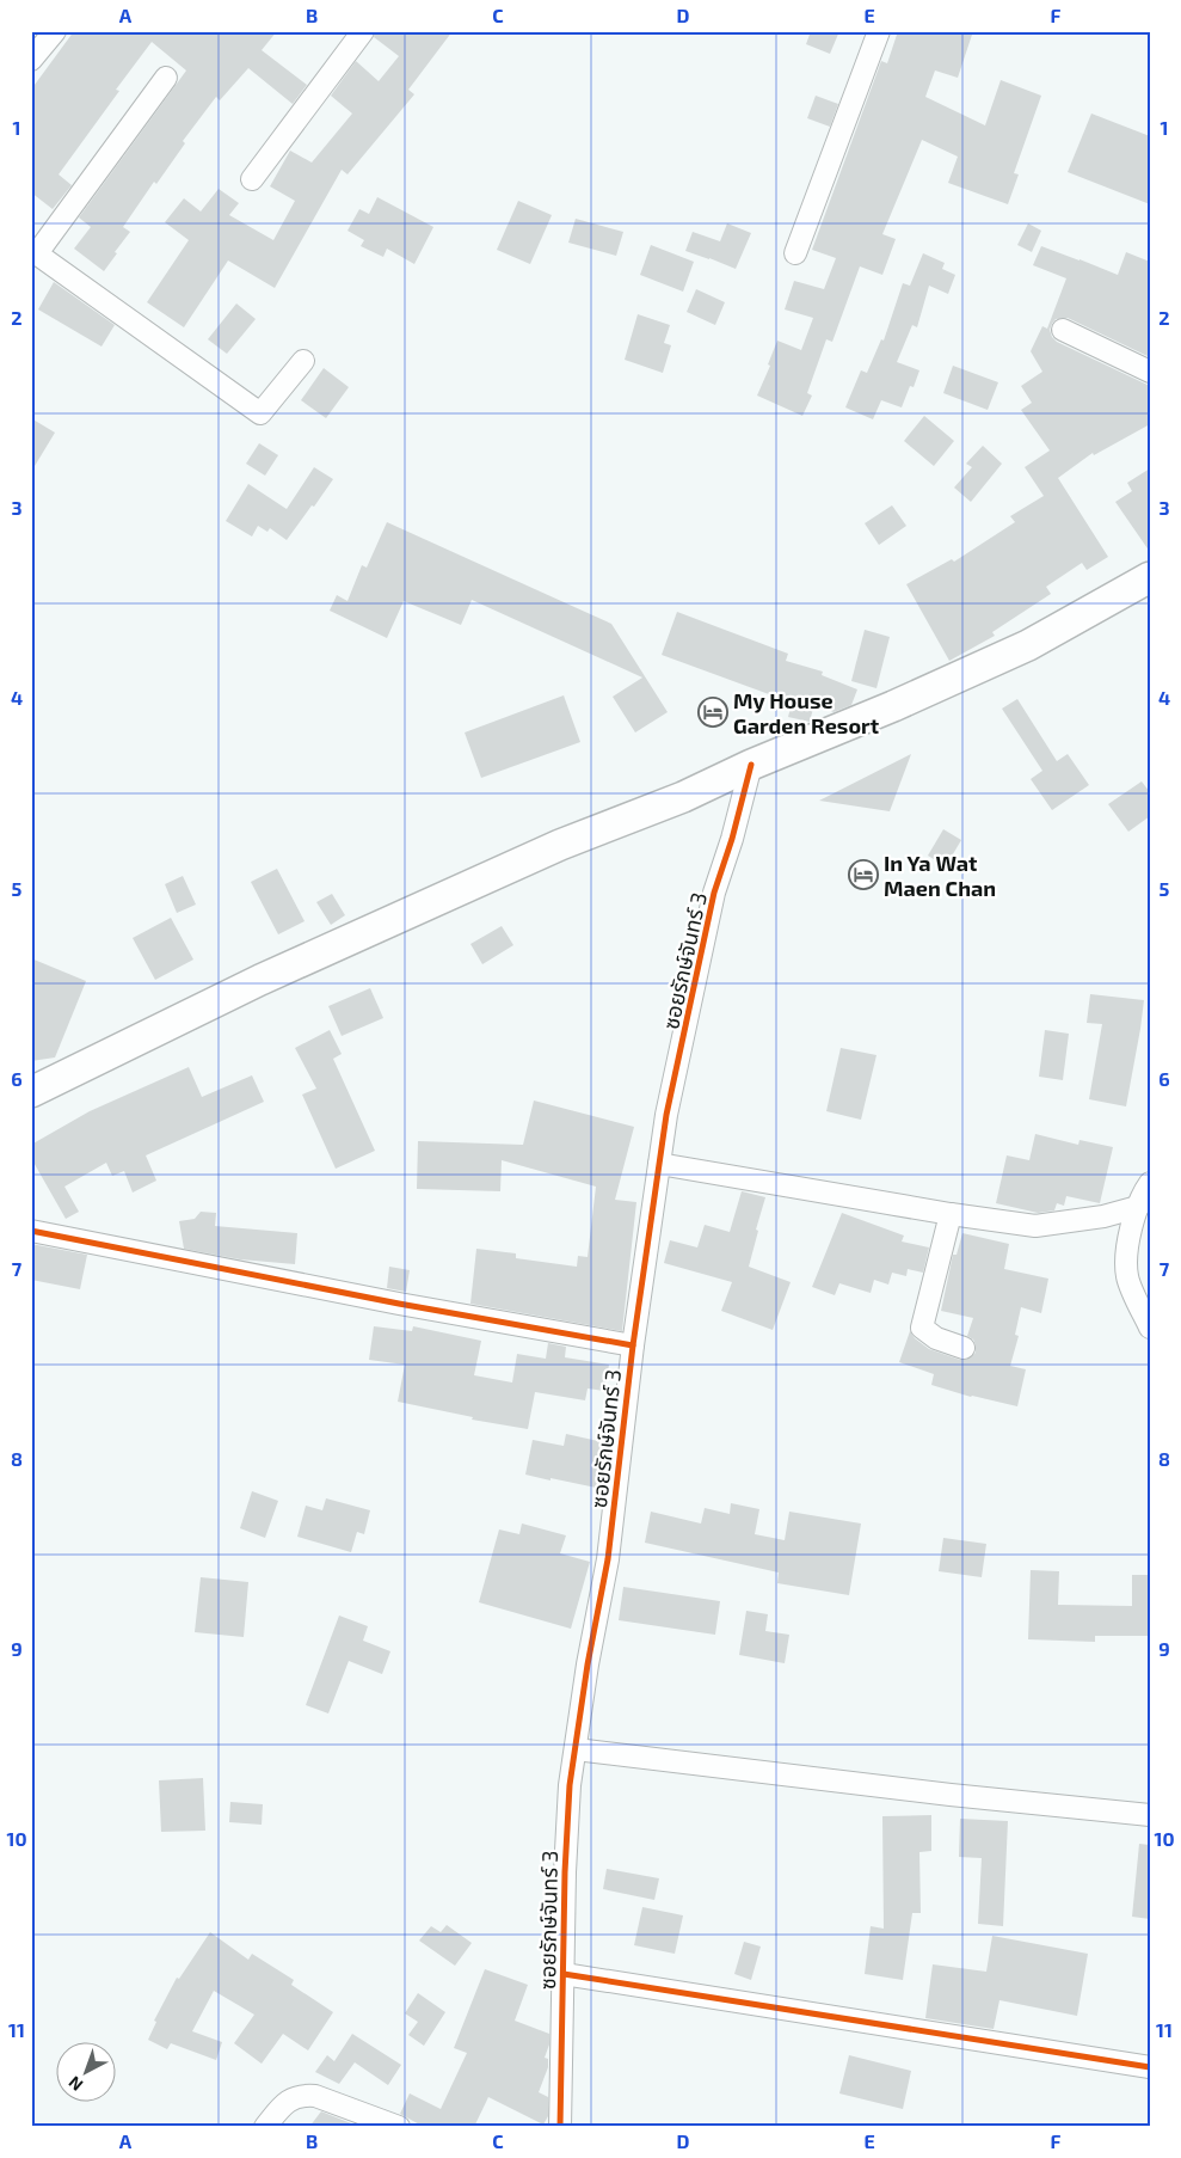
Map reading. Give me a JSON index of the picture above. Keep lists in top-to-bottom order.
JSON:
{
  "streets": {
    "street": ["ซอยรักษ์จันทร์ 3"]
  },
  "places": {
    "hotel": ["My House Garden Resort", "In Ya Wat Maen Chan"]
  },
  "north": "bottom left",
  "grid": {
    "columns": [
      "A",
      "B",
      "C",
      "D",
      "E",
      "F"
    ],
    "rows": [
      "1",
      "2",
      "3",
      "4",
      "5",
      "6",
      "7",
      "8",
      "9",
      "10",
      "11"
    ]
  }
}
